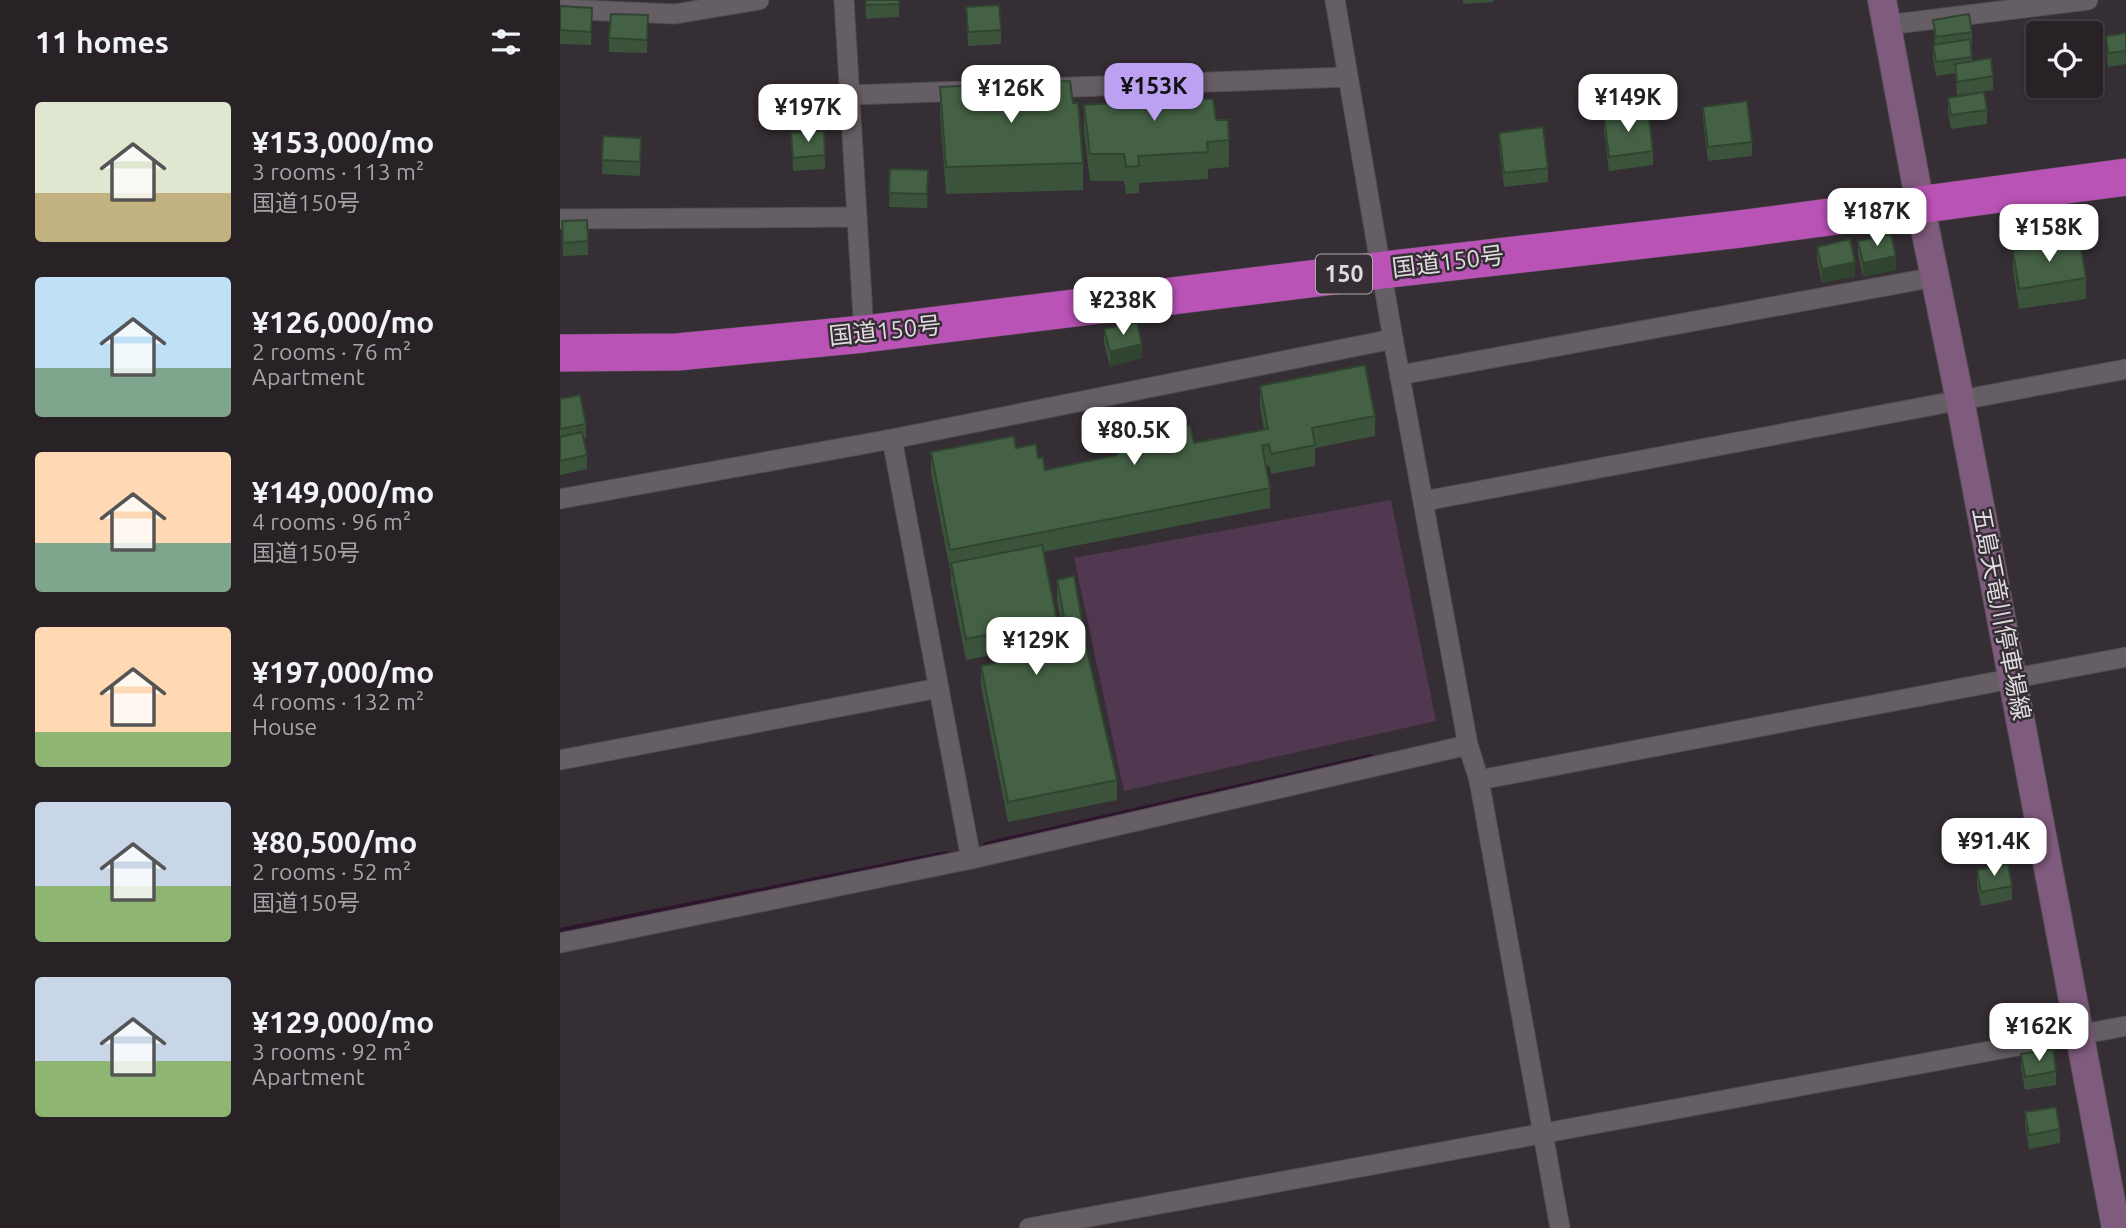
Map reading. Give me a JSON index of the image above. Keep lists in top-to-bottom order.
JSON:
{
  "streets": {
    "highway": ["国道150号", "150"],
    "main road": ["五島天竜川停車場線"]
  },
  "crossings": [
    ["国道150号", "五島天竜川停車場線"]
  ],
  "page": {
    "heading": "11 homes",
    "price": [
      "¥153K",
      "¥126K",
      "¥149K",
      "¥197K",
      "¥187K",
      "¥158K",
      "¥238K",
      "¥80.5K",
      "¥129K",
      "¥91.4K",
      "¥162K"
    ],
    "list": [
      {
        "name": "¥153,000/mo",
        "note": "3 rooms · 113 m² · 国道150号"
      },
      {
        "name": "¥126,000/mo",
        "note": "2 rooms · 76 m² · Apartment"
      },
      {
        "name": "¥149,000/mo",
        "note": "4 rooms · 96 m² · 国道150号"
      },
      {
        "name": "¥197,000/mo",
        "note": "4 rooms · 132 m² · House"
      },
      {
        "name": "¥80,500/mo",
        "note": "2 rooms · 52 m² · 国道150号"
      },
      {
        "name": "¥129,000/mo",
        "note": "3 rooms · 92 m² · Apartment"
      }
    ]
  }
}
